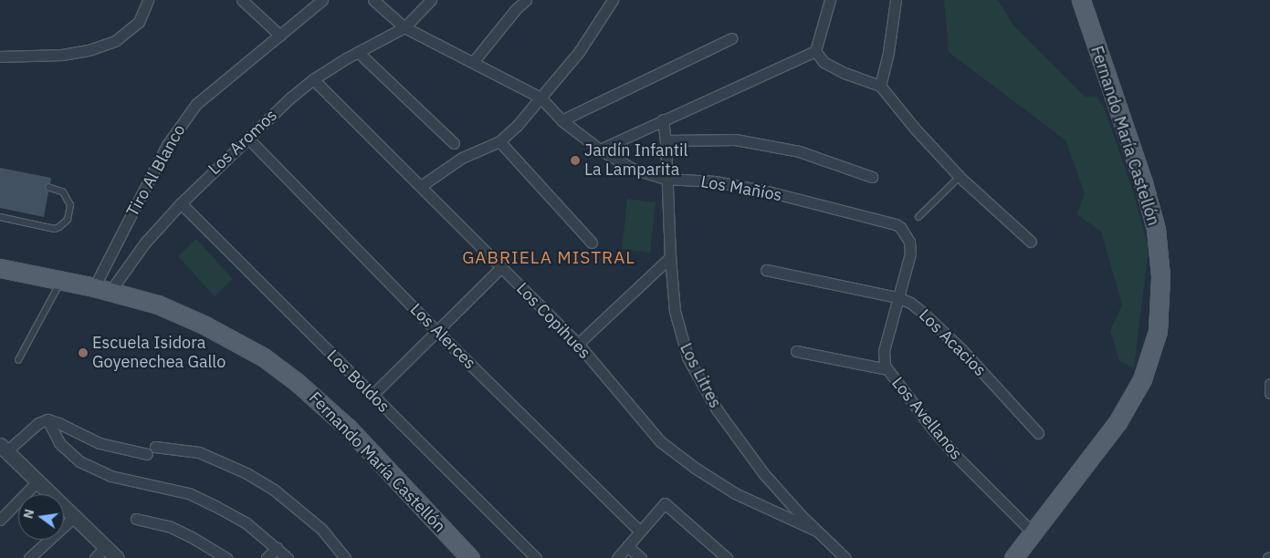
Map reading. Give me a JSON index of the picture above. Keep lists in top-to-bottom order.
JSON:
{
  "streets": {
    "main road": ["Fernando María Castellón"],
    "street": [
      "Los Aromos",
      "Tiro Al Blanco",
      "Los Mañíos",
      "Los Copihues",
      "Los Alerces",
      "Los Acacios",
      "Los Litres",
      "Los Boldos",
      "Los Avellanos"
    ]
  },
  "crossings": [
    ["Fernando María Castellón", "Los Aromos"],
    ["Fernando María Castellón", "Tiro Al Blanco"],
    ["Fernando María Castellón", "Los Avellanos"],
    ["Los Aromos", "Tiro Al Blanco"],
    ["Los Aromos", "Los Mañíos"],
    ["Los Aromos", "Los Copihues"],
    ["Los Aromos", "Los Alerces"],
    ["Los Aromos", "Los Boldos"],
    ["Los Mañíos", "Los Acacios"],
    ["Los Mañíos", "Los Litres"],
    ["Los Mañíos", "Los Avellanos"],
    ["Los Copihues", "Los Litres"]
  ],
  "districts": ["GABRIELA MISTRAL"],
  "places": ["Jardín Infantil La Lamparita", "Escuela Isidora Goyenechea Gallo"],
  "north": "left"
}
